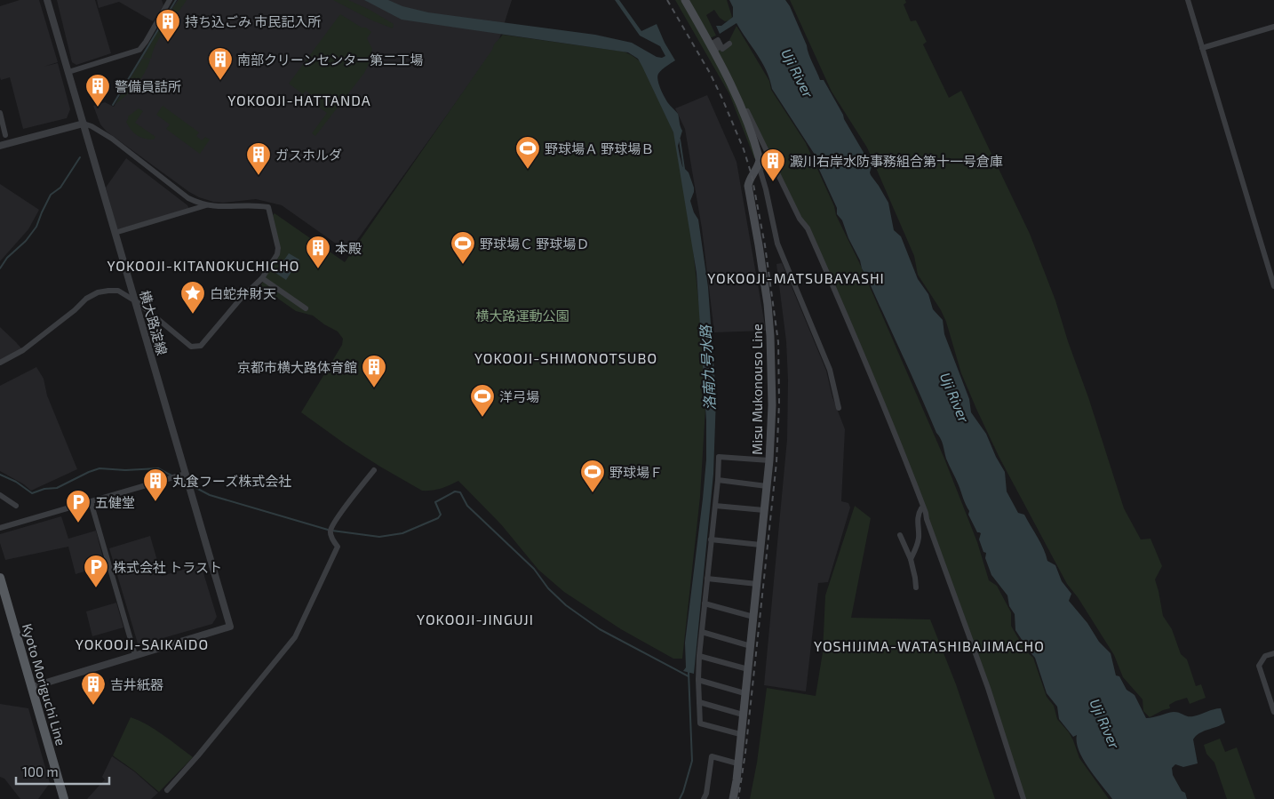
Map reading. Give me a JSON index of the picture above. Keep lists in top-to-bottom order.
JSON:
{
  "streets": {
    "main road": ["Misu Mukonouso Line", "Kyoto Moriguchi Line"],
    "street": ["横大路淀線"]
  },
  "districts": [
    "YOKOOJI-HATTANDA",
    "YOKOOJI-KITANOKUCHICHO",
    "YOKOOJI-MATSUBAYASHI",
    "YOKOOJI-SHIMONOTSUBO",
    "YOKOOJI-JINGUJI",
    "YOKOOJI-SAIKAIDO",
    "YOSHIJIMA-WATASHIBAJIMACHO"
  ],
  "water": ["Uji River", "洛南九号水路"],
  "parks": ["横大路運動公園"],
  "places": {
    "building": [
      "持ち込ごみ 市民記入所",
      "南部クリーンセンター第二工場",
      "警備員詰所",
      "ガスホルダ",
      "澱川右岸水防事務組合第十一号倉庫",
      "本殿",
      "京都市横大路体育館",
      "丸食フーズ株式会社",
      "吉井紙器"
    ],
    "sports": [
      "野球場Ａ 野球場Ｂ",
      "野球場Ｃ 野球場Ｄ",
      "洋弓場",
      "野球場Ｆ"
    ],
    "place": ["白蛇弁財天"],
    "parking": ["五健堂", "株式会社 トラスト"]
  },
  "scale_bar": "100 m"
}
